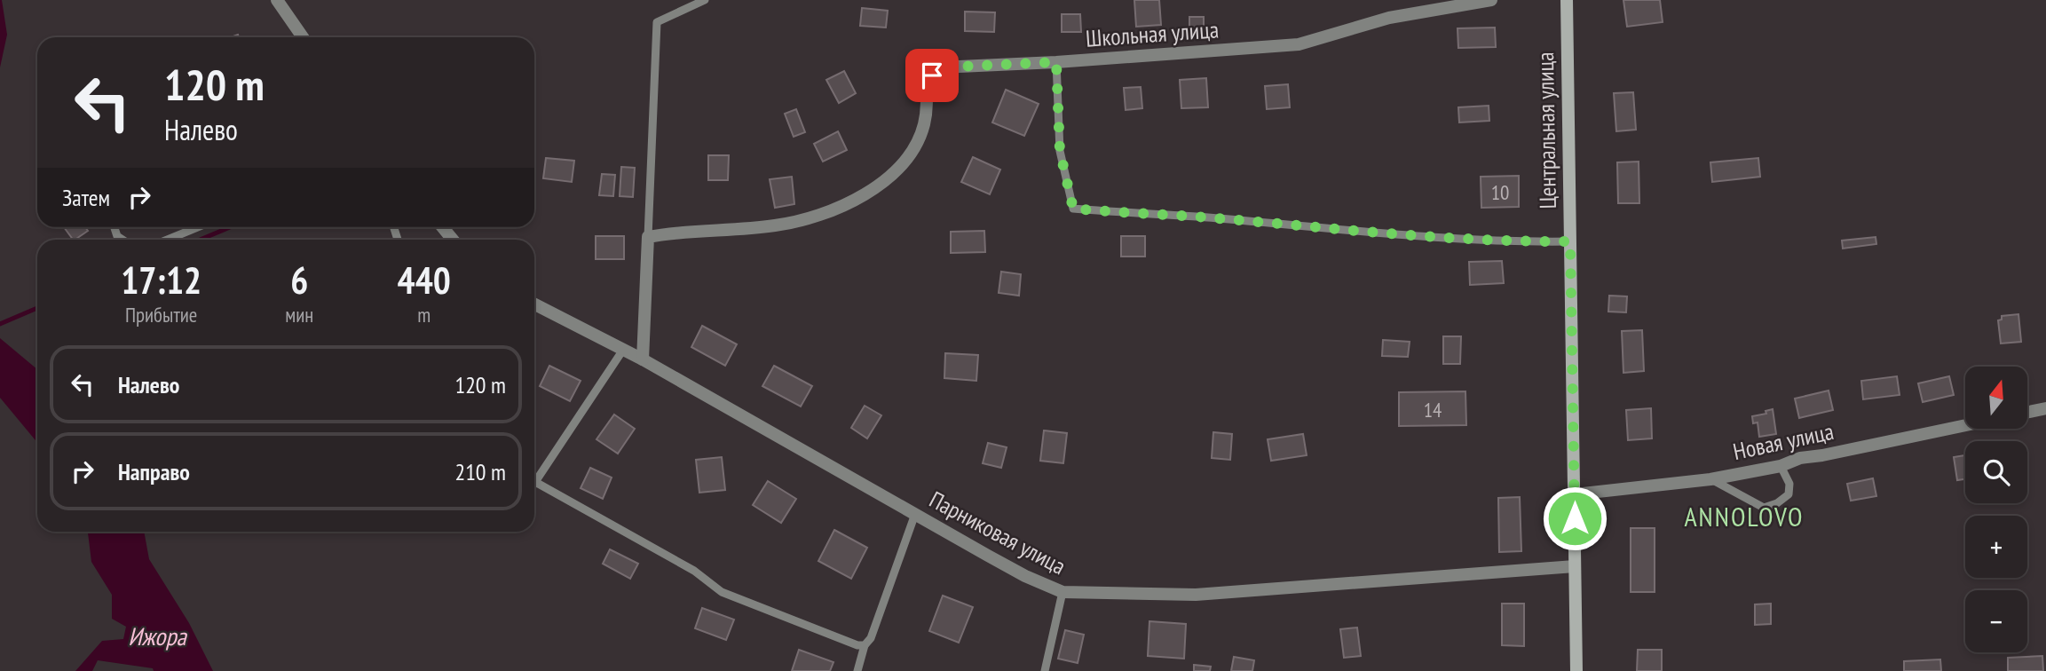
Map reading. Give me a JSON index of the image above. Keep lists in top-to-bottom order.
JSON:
{
  "streets": {
    "main road": ["Центральная улица"],
    "street": ["Школьная улица", "Новая улица", "Парниковая улица"]
  },
  "crossings": [
    ["Центральная улица", "Новая улица"],
    ["Центральная улица", "Парниковая улица"]
  ],
  "districts": ["ANNOLOVO"],
  "water": ["Ижора"],
  "house_numbers": ["10", "14"],
  "north": "top",
  "page": {
    "turn": ["120 m", "Налево"],
    "then": "Затем",
    "eta": [
      "17:12",
      "Прибытие",
      "6",
      "мин",
      "440",
      "m"
    ],
    "list": [
      {
        "name": "Налево",
        "value": "120 m"
      },
      {
        "name": "Направо",
        "value": "210 m"
      }
    ],
    "map_buttons": ["+", "−"]
  }
}
